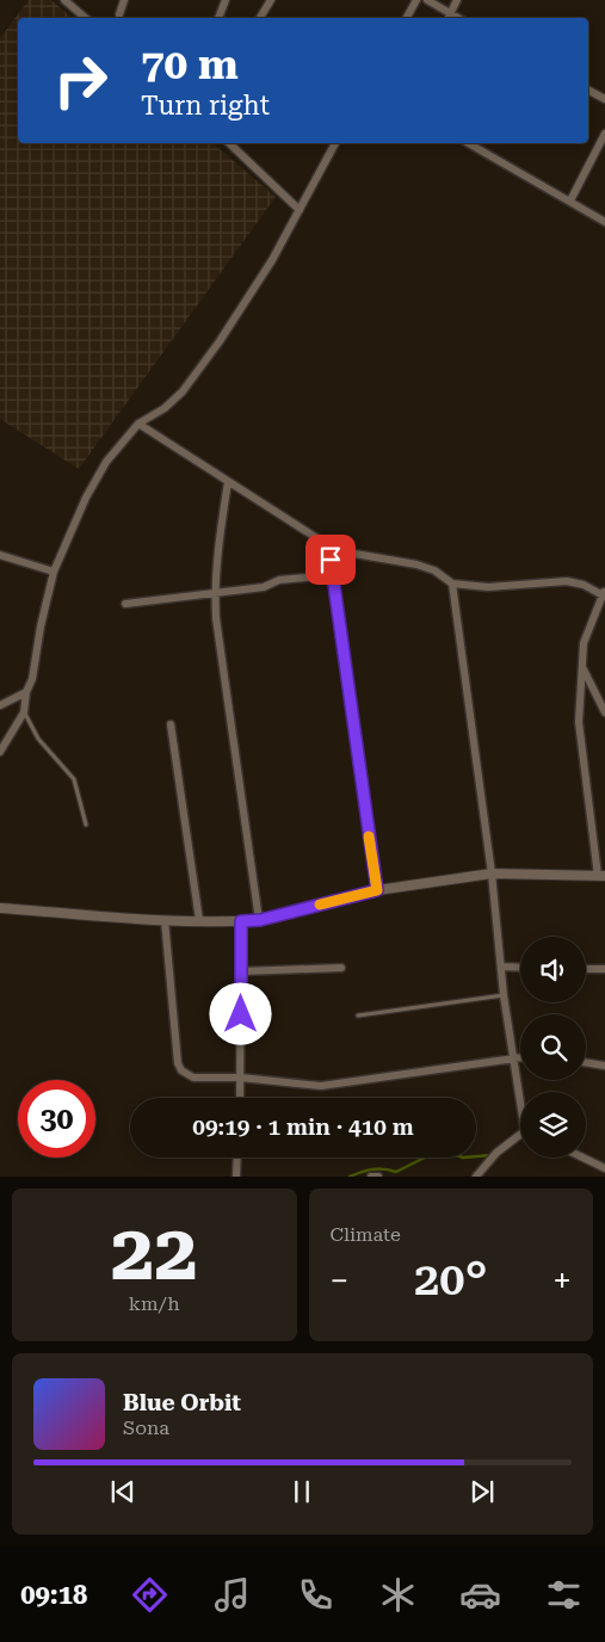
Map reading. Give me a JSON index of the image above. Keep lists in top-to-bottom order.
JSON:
{
  "page": {
    "turn": ["70 m", "Turn right"],
    "limit": "30",
    "trip": "09:19 · 1 min · 410 m",
    "tile": [
      ["22", "km/h"],
      "Climate"
    ],
    "heat": ["−", "20°", "+"],
    "song": ["Blue Orbit", "Sona"],
    "tabs": "09:18"
  }
}
